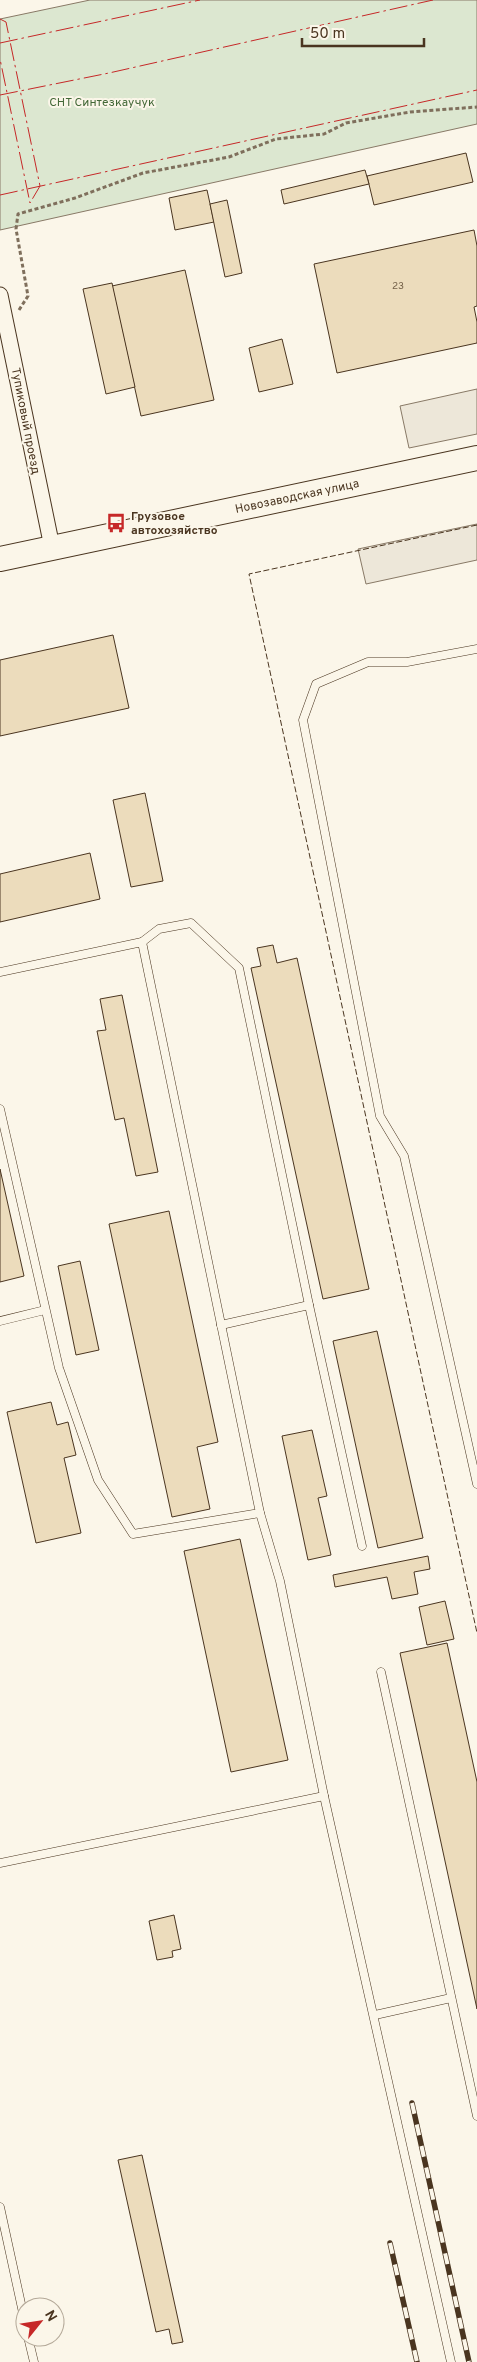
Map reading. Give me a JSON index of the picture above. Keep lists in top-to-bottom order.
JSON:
{
  "streets": {
    "main road": ["Новозаводская улица"],
    "street": ["Тупиковый проезд"]
  },
  "crossings": [
    ["Тупиковый проезд", "Новозаводская улица"]
  ],
  "parks": ["СНТ Синтезкаучук"],
  "places": {
    "bus stop": ["Грузовое автохозяйство"]
  },
  "house_numbers": ["23"],
  "scale_bar": "50 m",
  "north": "top right"
}
